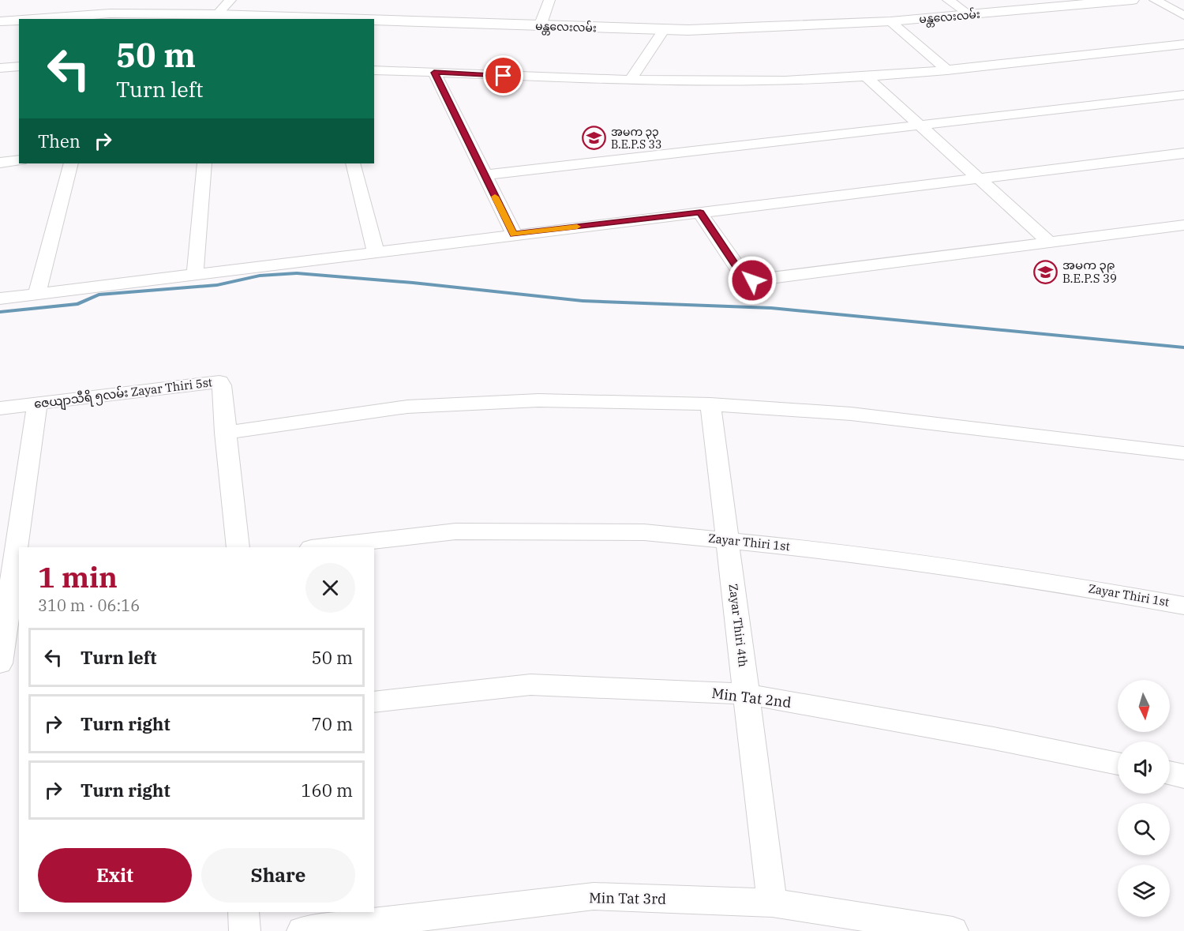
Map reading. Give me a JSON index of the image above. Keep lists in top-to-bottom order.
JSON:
{
  "streets": {
    "street": [
      "မန္တလေးလမ်း",
      "ဇေယျာသီရိ ၅လမ်း Zayar Thiri 5st",
      "Zayar Thiri 1st",
      "Zayar Thiri 4th",
      "Min Tat 2nd",
      "Min Tat 3rd"
    ]
  },
  "crossings": [
    ["Zayar Thiri 1st", "Zayar Thiri 4th"],
    ["Zayar Thiri 4th", "Min Tat 2nd"],
    ["Zayar Thiri 4th", "Min Tat 3rd"]
  ],
  "places": {
    "school or university": ["အမက ၃၃ B.E.P.S 33", "အမက ၃၉ B.E.P.S 39"]
  },
  "north": "bottom",
  "page": {
    "turn": ["50 m", "Turn left"],
    "then": "Then",
    "heading": ["1 min", "310 m · 06:16"],
    "list": [
      {
        "name": "Turn left",
        "value": "50 m"
      },
      {
        "name": "Turn right",
        "value": "70 m"
      },
      {
        "name": "Turn right",
        "value": "160 m"
      }
    ],
    "buttons": ["Exit", "Share"]
  }
}
